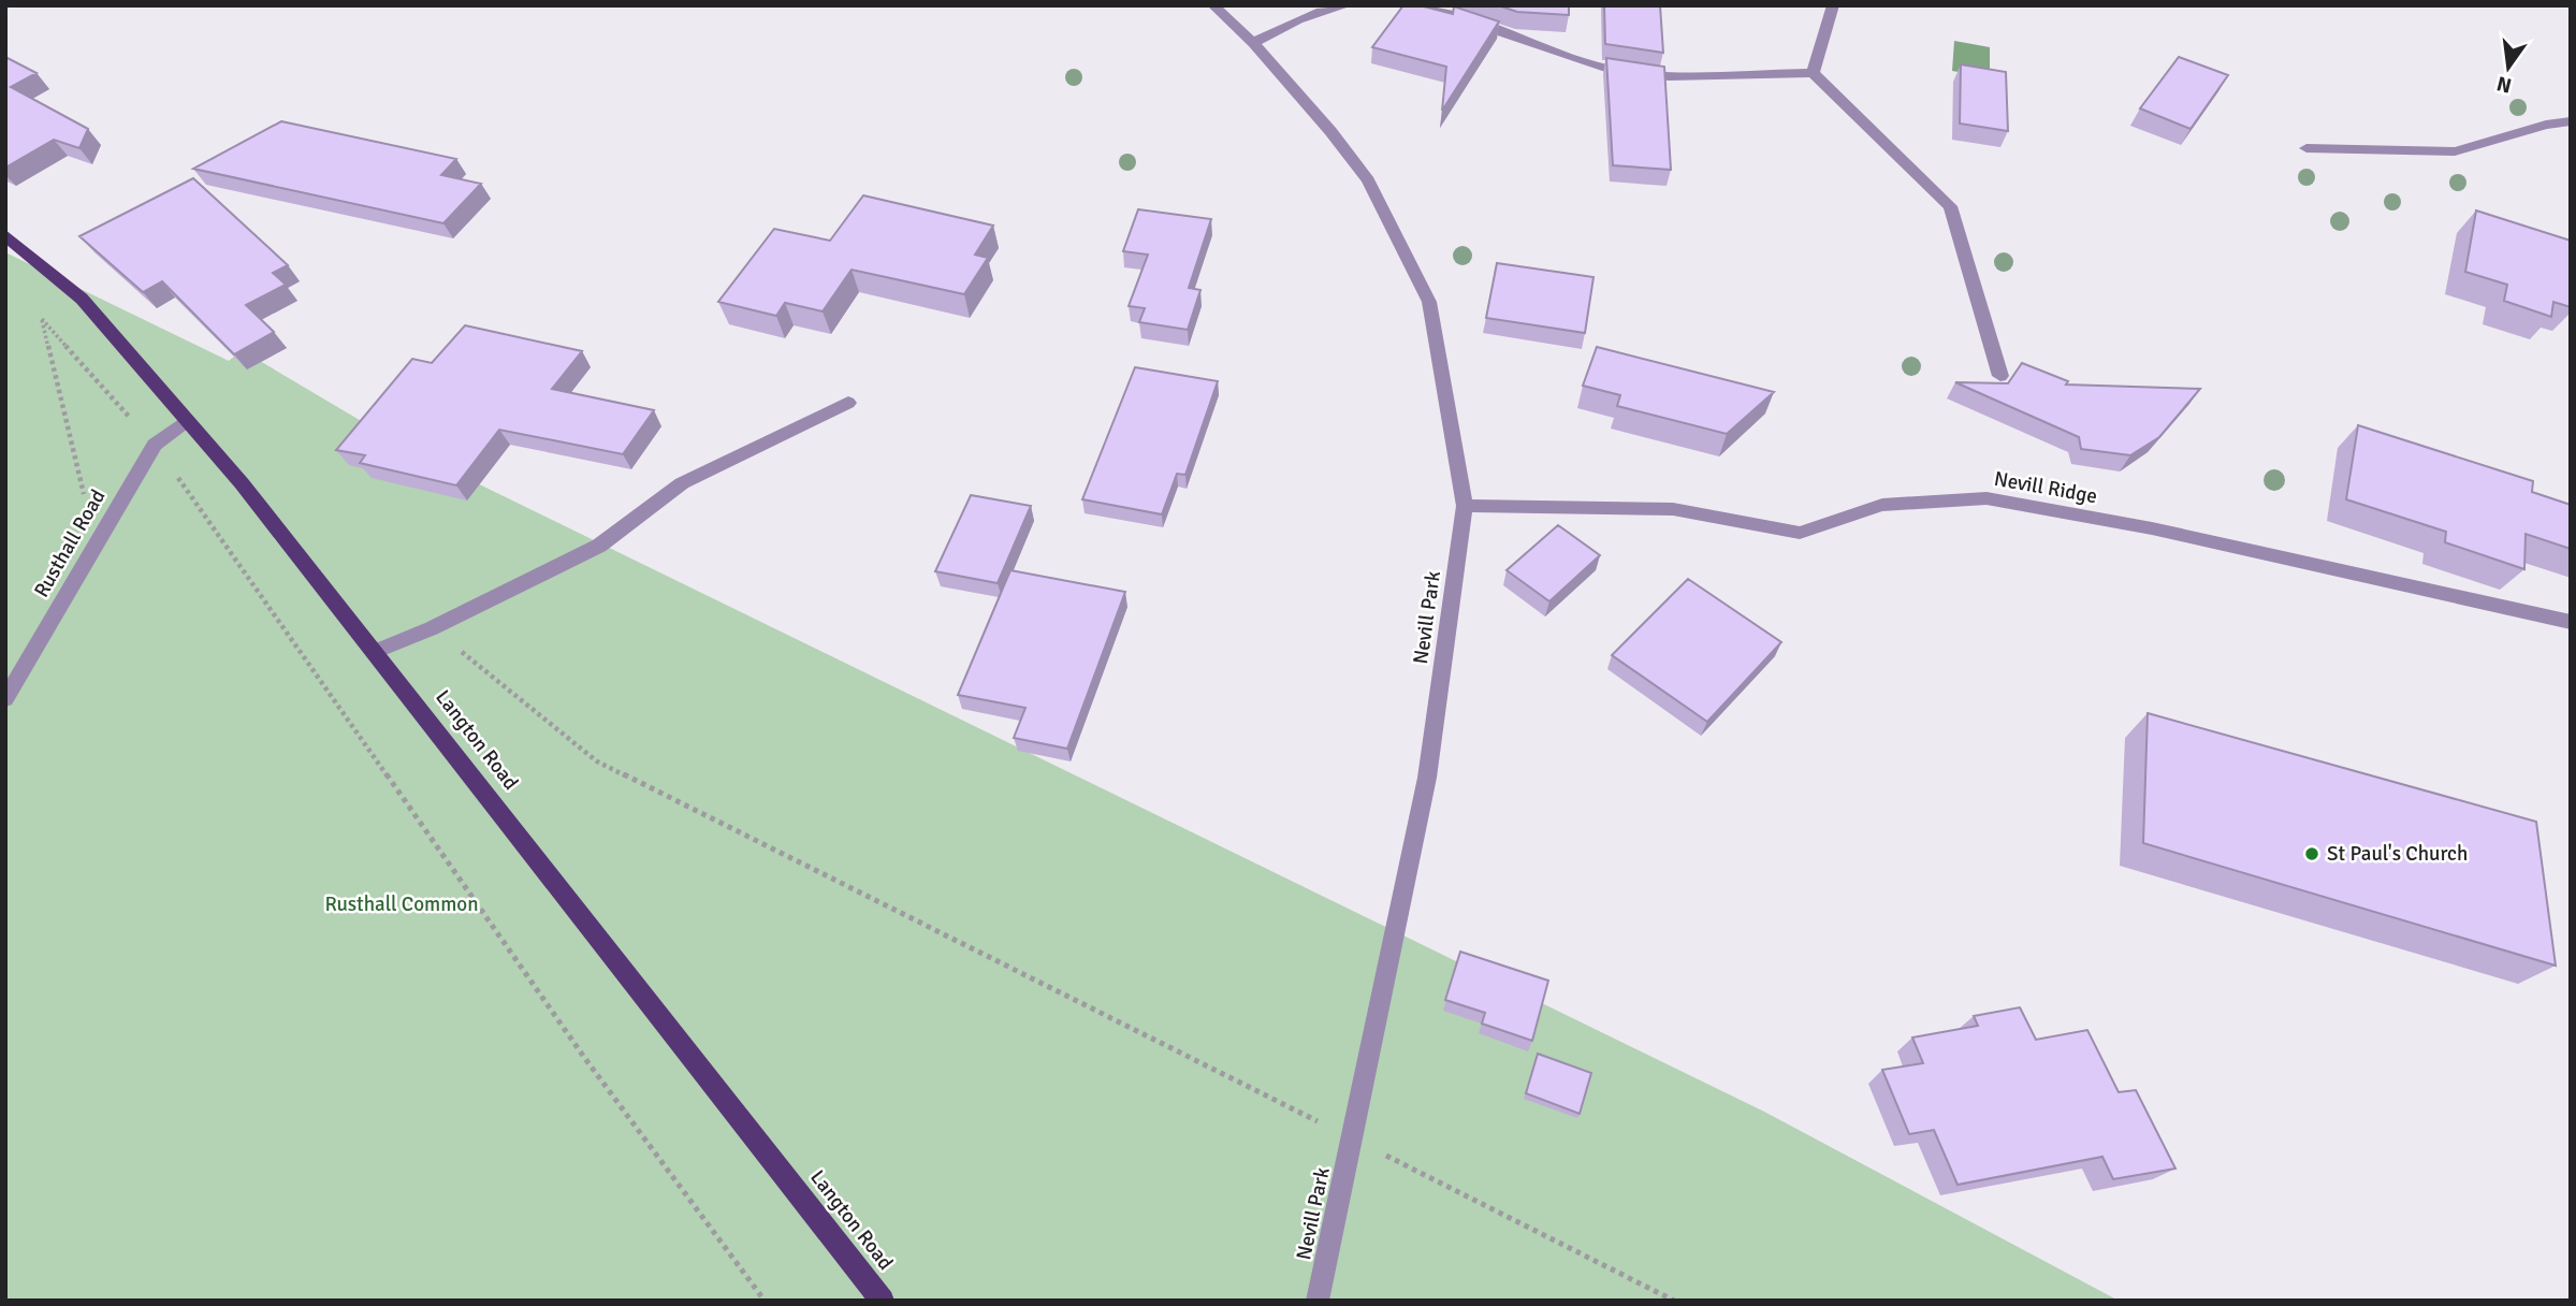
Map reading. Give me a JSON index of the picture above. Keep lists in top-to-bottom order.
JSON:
{
  "streets": {
    "main road": ["Langton Road"],
    "street": ["Nevill Ridge", "Rusthall Road", "Nevill Park"]
  },
  "crossings": [
    ["Nevill Ridge", "Nevill Park"],
    ["Rusthall Road", "Langton Road"]
  ],
  "parks": ["Rusthall Common"],
  "places": ["St Paul's Church"],
  "north": "bottom"
}
